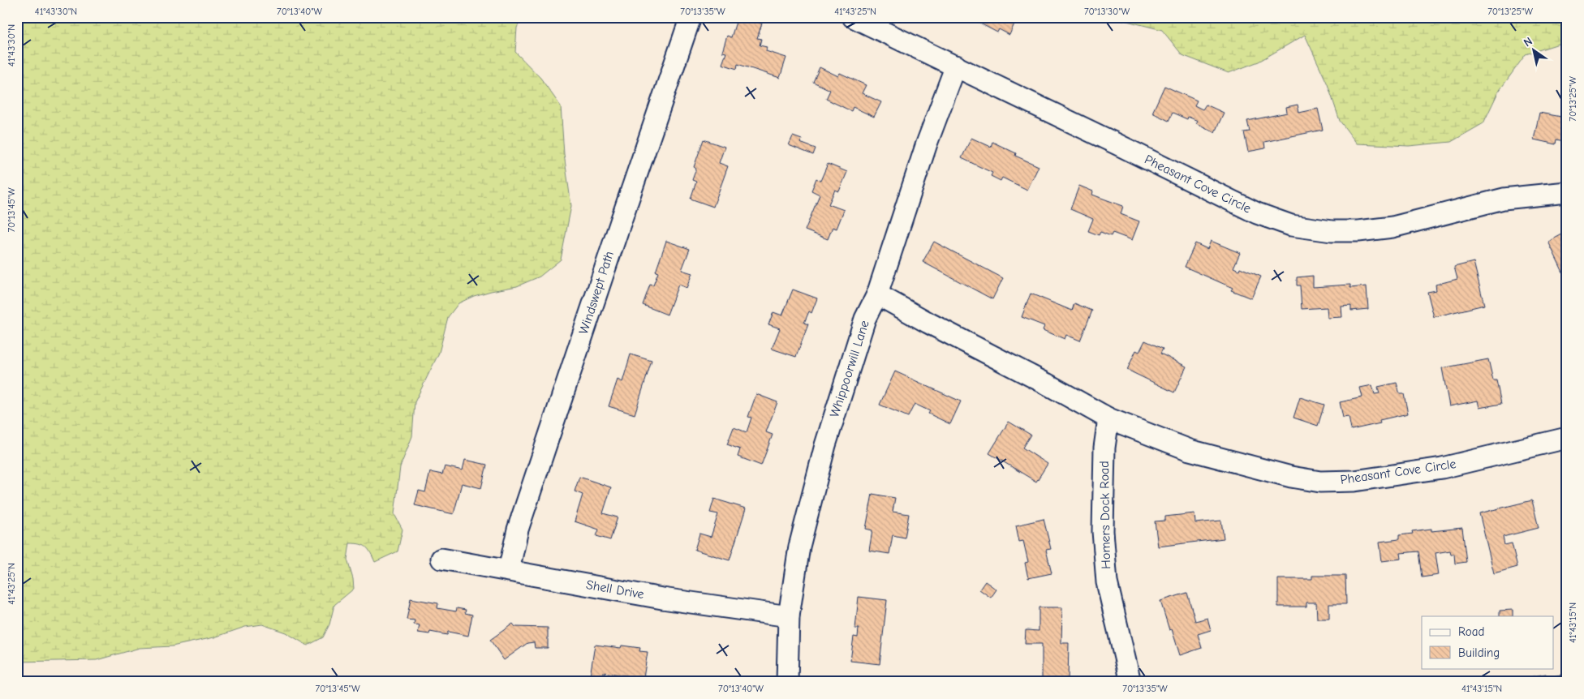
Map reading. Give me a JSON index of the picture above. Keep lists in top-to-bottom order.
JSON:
{
  "streets": {
    "street": [
      "Pheasant Cove Circle",
      "Windswept Path",
      "Whippoorwill Lane",
      "Homers Dock Road",
      "Shell Drive"
    ]
  },
  "crossings": [
    ["Pheasant Cove Circle", "Whippoorwill Lane"],
    ["Pheasant Cove Circle", "Homers Dock Road"],
    ["Windswept Path", "Shell Drive"],
    ["Whippoorwill Lane", "Shell Drive"]
  ],
  "legend": ["Road", "Building"],
  "north": "top left",
  "coordinates": [
    "41°43'30\"N",
    "70°13'40\"W",
    "70°13'35\"W",
    "41°43'25\"N",
    "70°13'30\"W",
    "70°13'25\"W",
    "70°13'45\"W",
    "41°43'15\"N"
  ]
}
